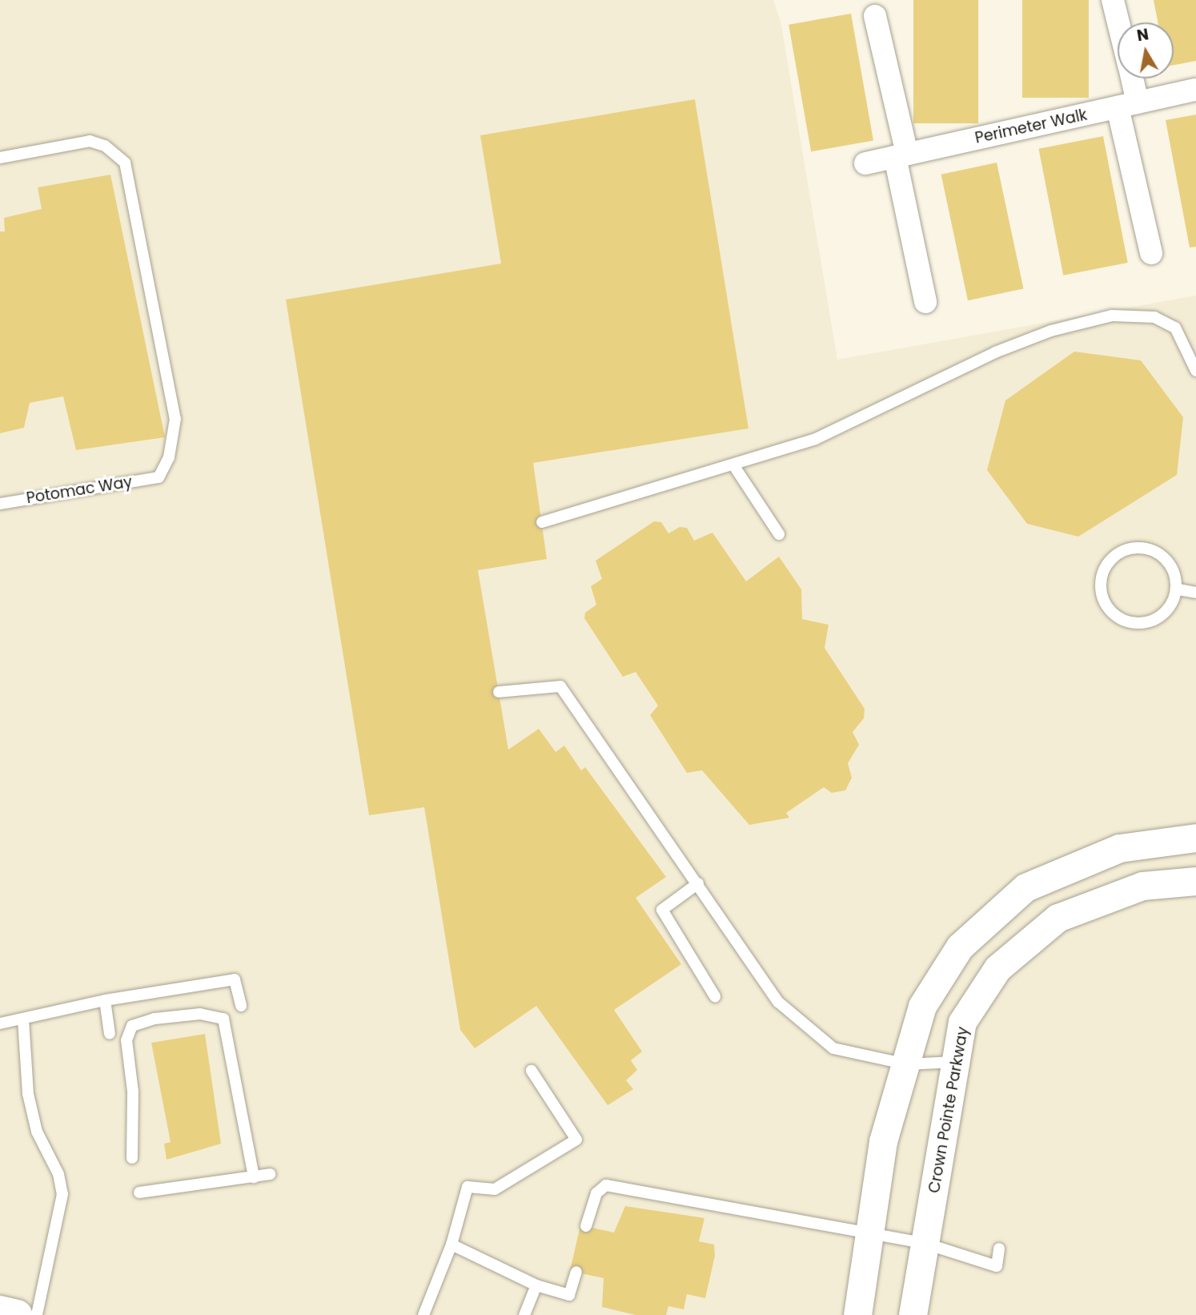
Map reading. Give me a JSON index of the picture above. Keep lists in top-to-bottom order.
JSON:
{
  "streets": {
    "street": ["Perimeter Walk", "Crown Pointe Parkway"],
    "lane": ["Potomac Way"]
  },
  "north": "top"
}
